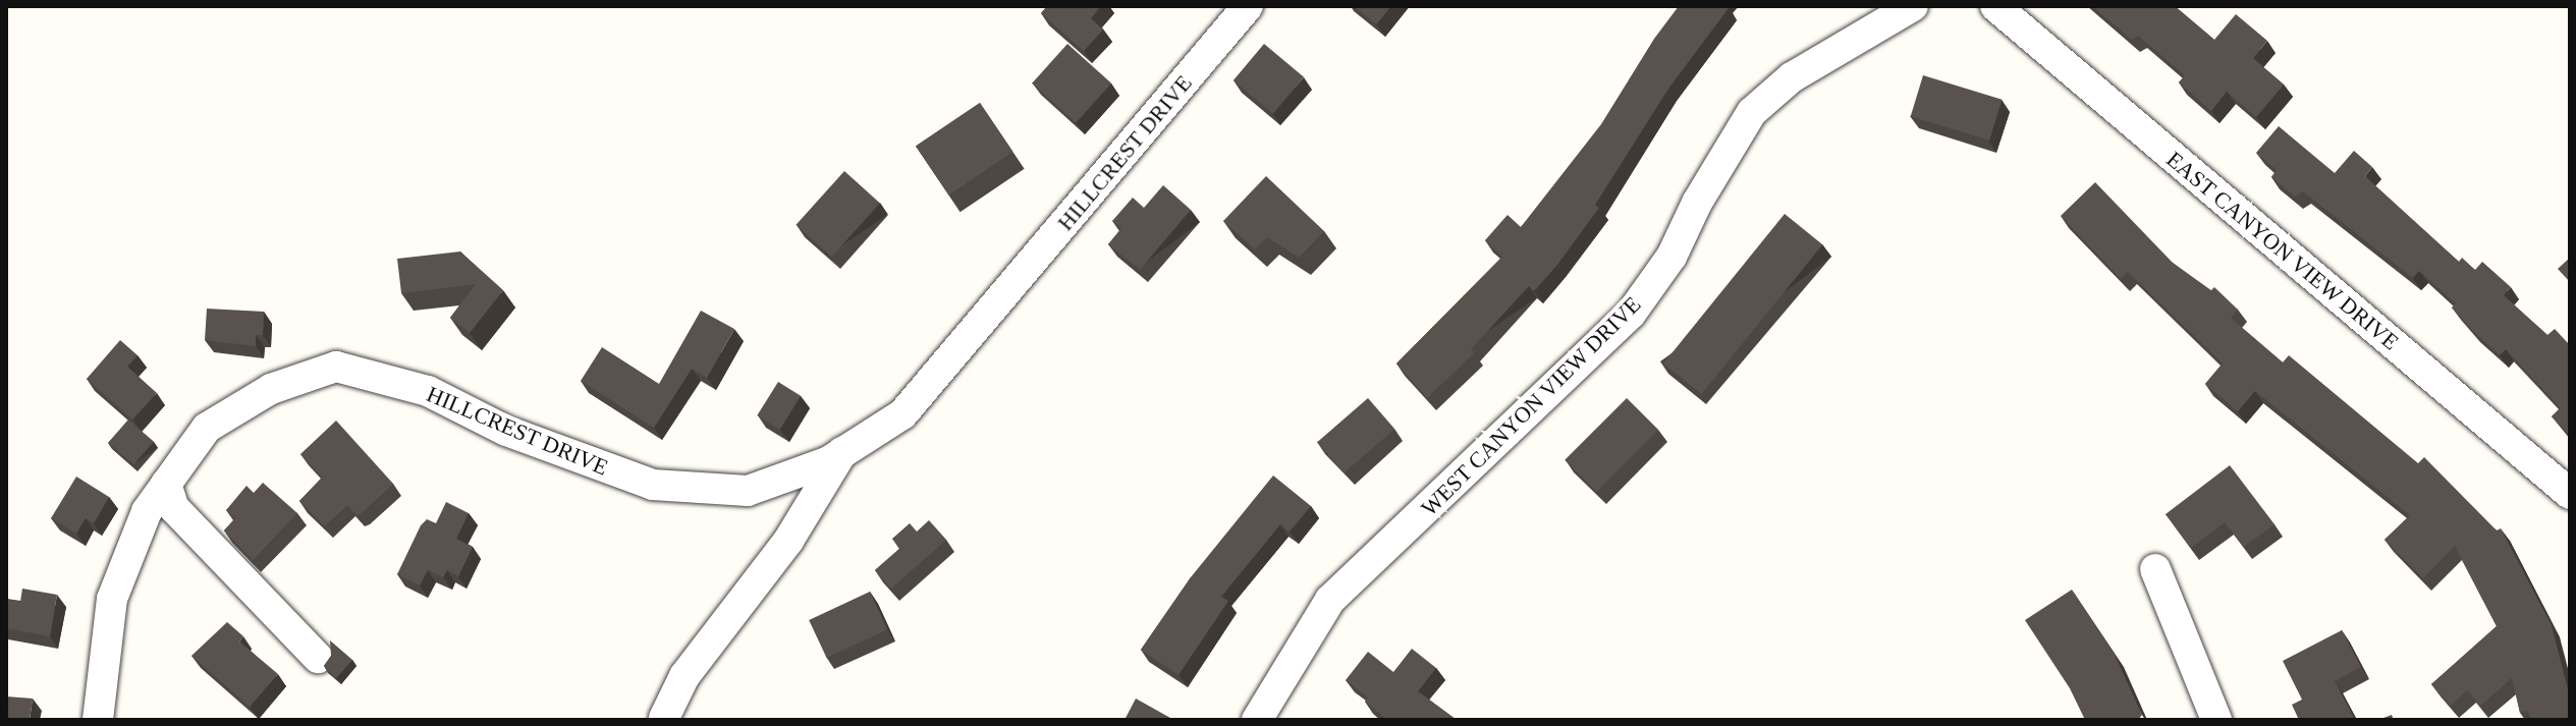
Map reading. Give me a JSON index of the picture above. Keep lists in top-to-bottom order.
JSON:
{
  "streets": {
    "street": ["HILLCREST DRIVE", "EAST CANYON VIEW DRIVE", "WEST CANYON VIEW DRIVE"]
  }
}
